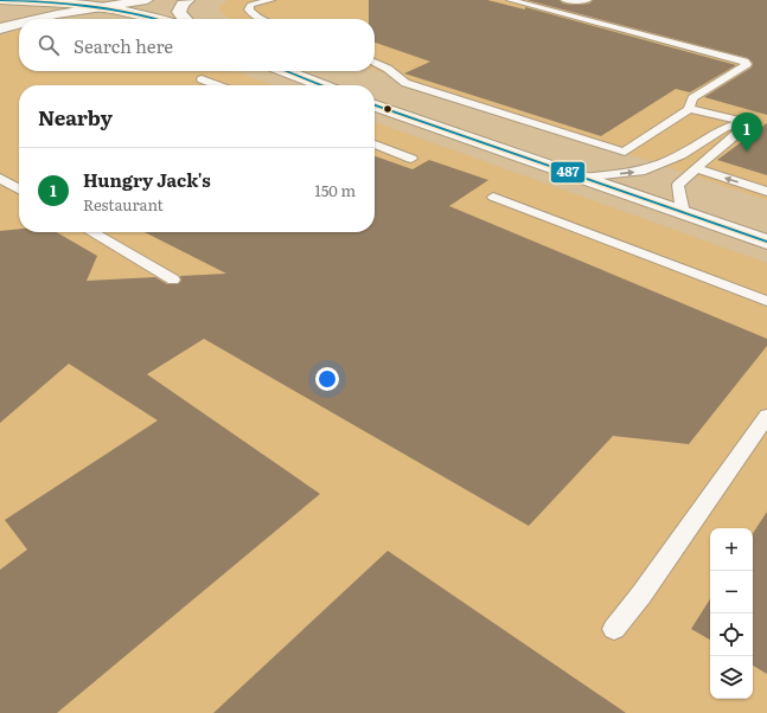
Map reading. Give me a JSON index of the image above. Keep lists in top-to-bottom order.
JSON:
{
  "lines": ["transit line 487"],
  "page": {
    "search": "Search here",
    "heading": "Nearby",
    "pins": "1",
    "list": [
      {
        "mark": "1",
        "name": "Hungry Jack's",
        "note": "Restaurant",
        "value": "150 m"
      }
    ],
    "map_buttons": ["+", "−"]
  }
}
